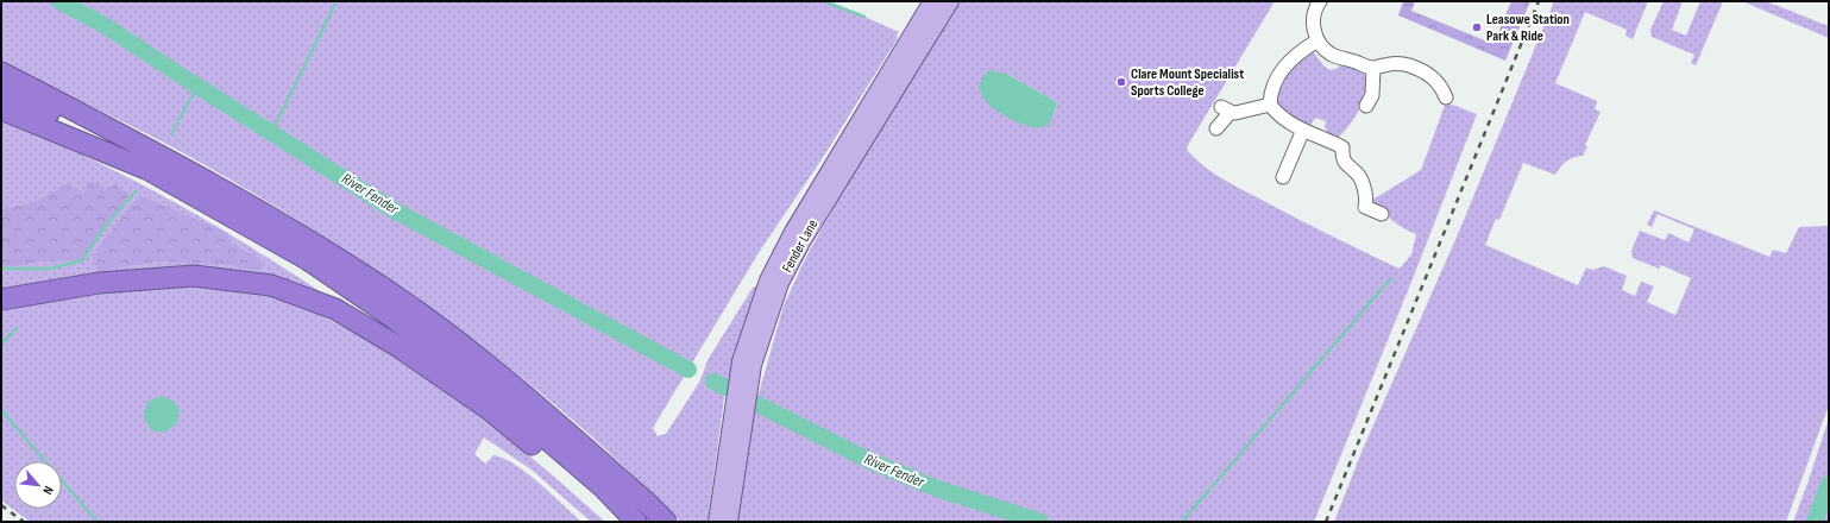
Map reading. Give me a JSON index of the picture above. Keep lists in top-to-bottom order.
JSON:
{
  "streets": {
    "main road": ["Fender Lane"]
  },
  "water": ["River Fender"],
  "places": ["Leasowe Station Park & Ride", "Clare Mount Specialist Sports College"],
  "north": "bottom right"
}
